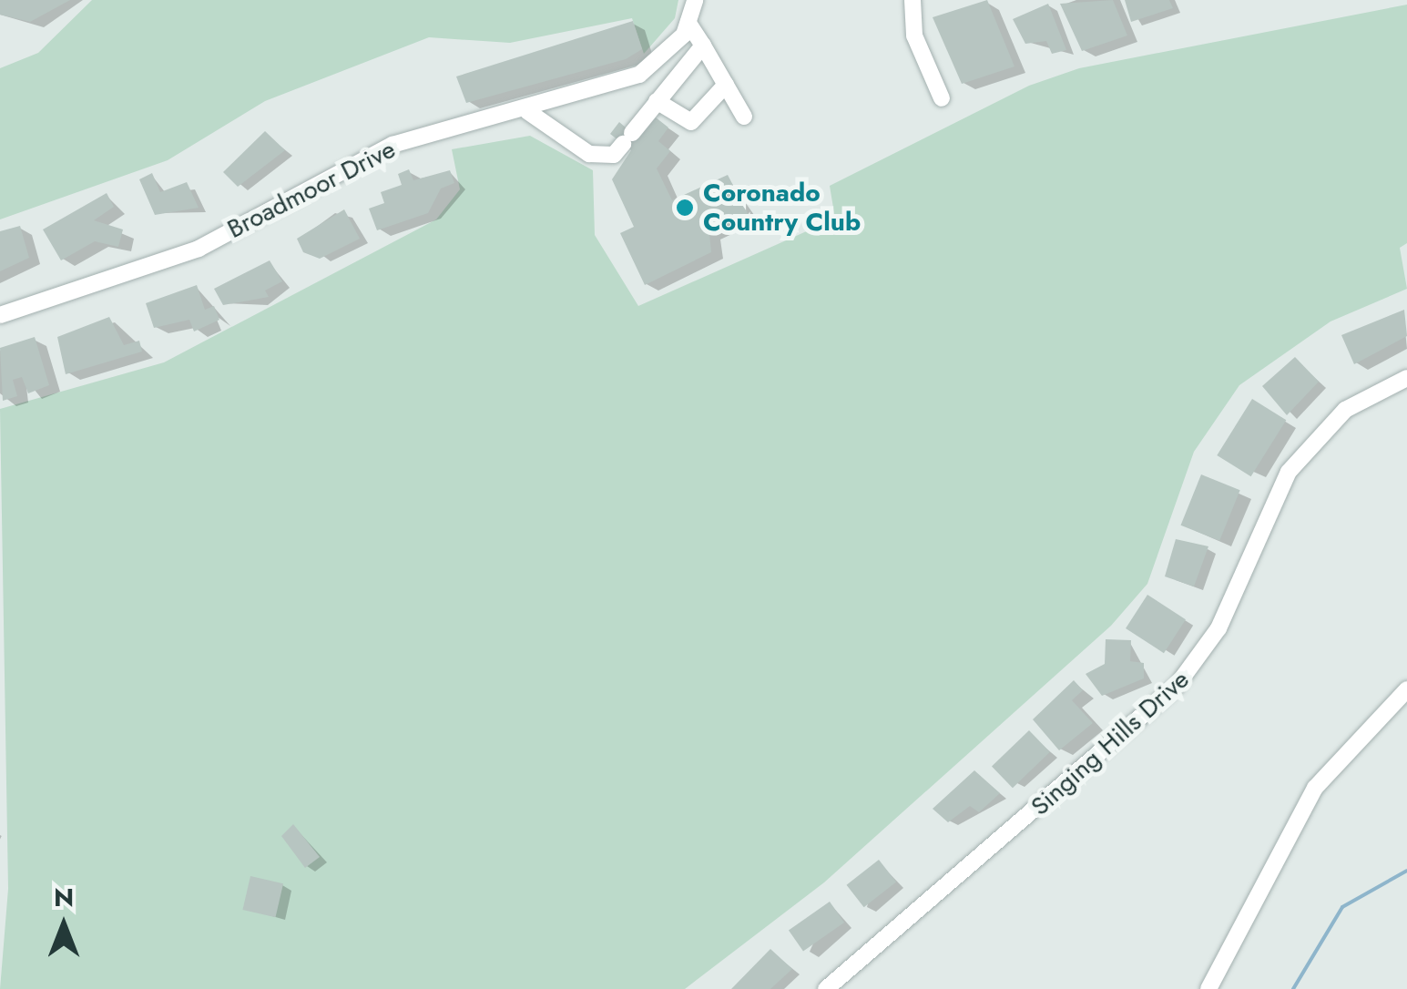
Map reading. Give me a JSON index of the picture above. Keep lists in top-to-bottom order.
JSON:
{
  "streets": {
    "street": ["Broadmoor Drive", "Singing Hills Drive"]
  },
  "places": ["Coronado Country Club"],
  "north": "top"
}
